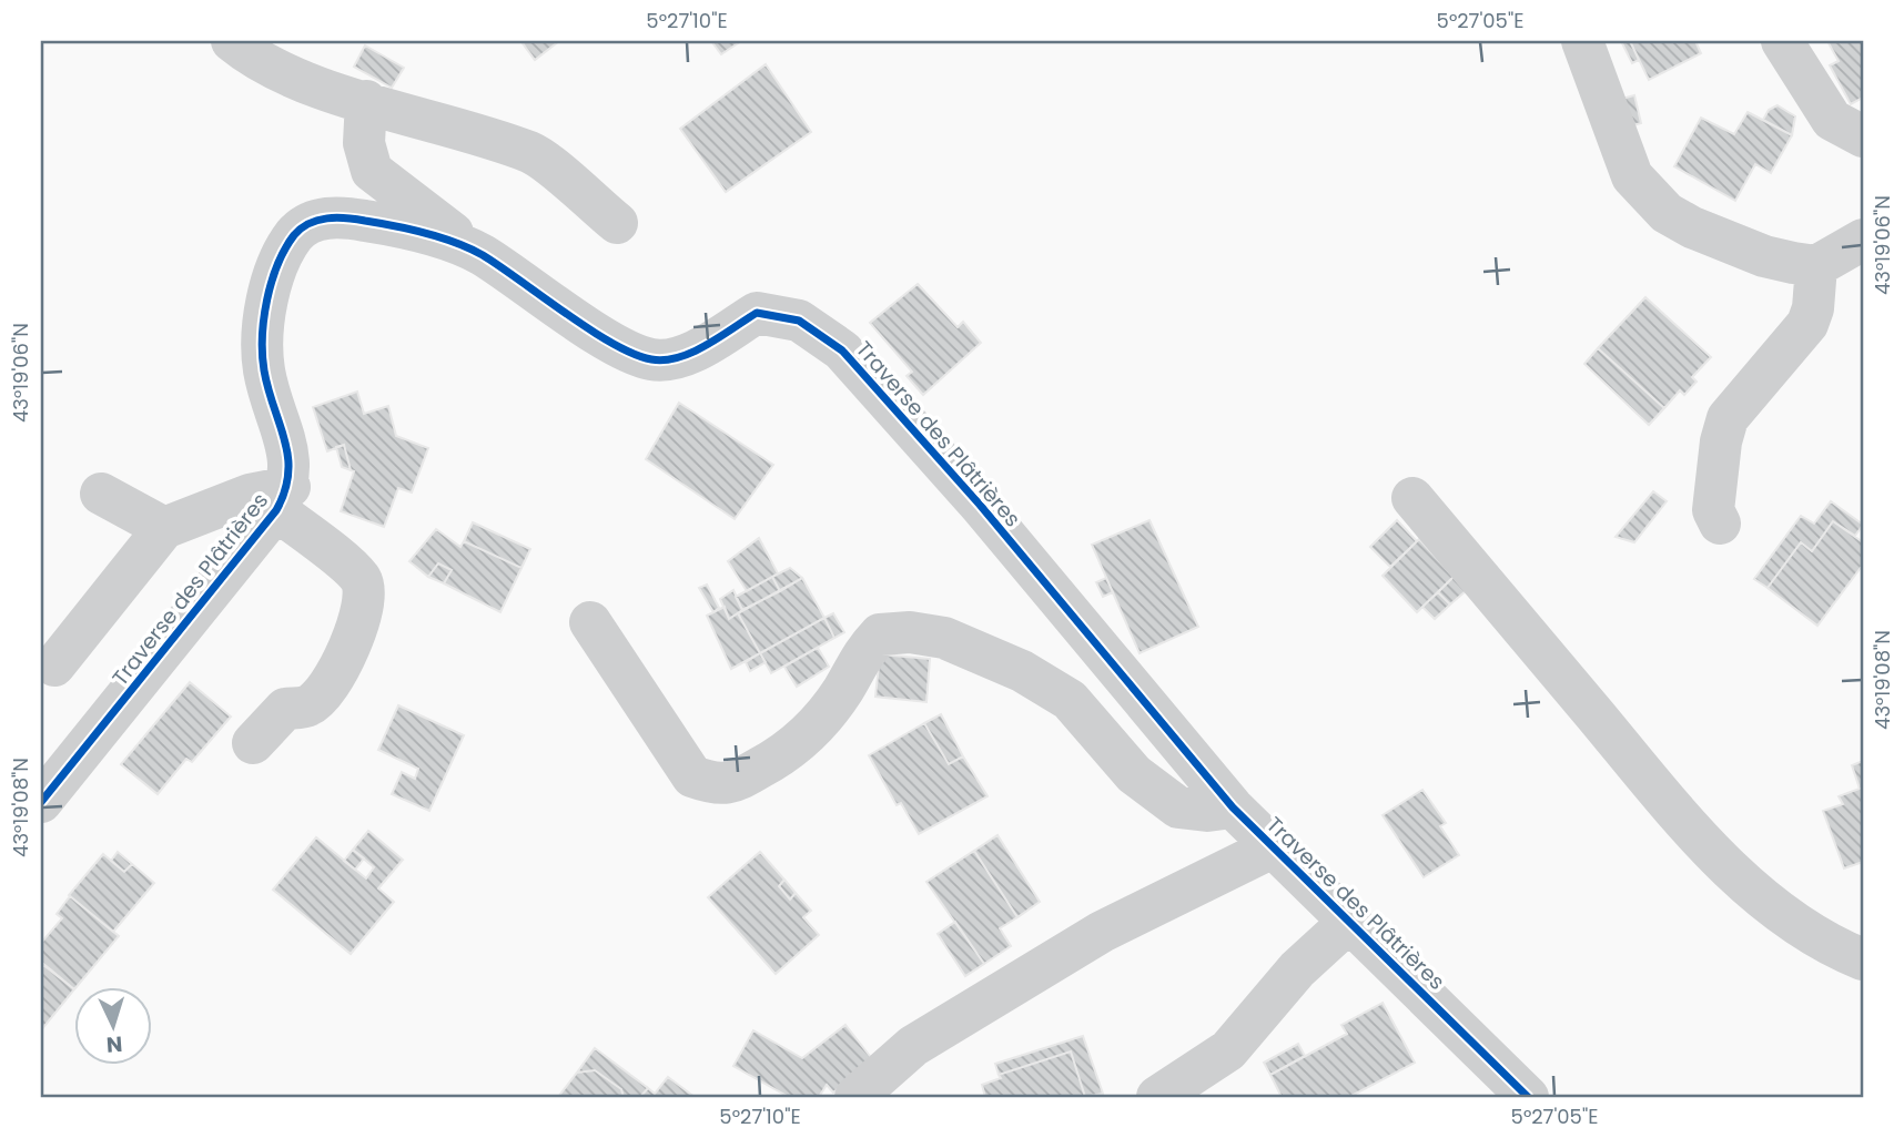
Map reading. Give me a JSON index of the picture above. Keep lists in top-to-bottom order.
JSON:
{
  "streets": {
    "street": ["Traverse des Plâtrières"]
  },
  "north": "bottom",
  "coordinates": [
    "5°27'10\"E",
    "5°27'05\"E",
    "43°19'06\"N",
    "43°19'08\"N"
  ]
}
